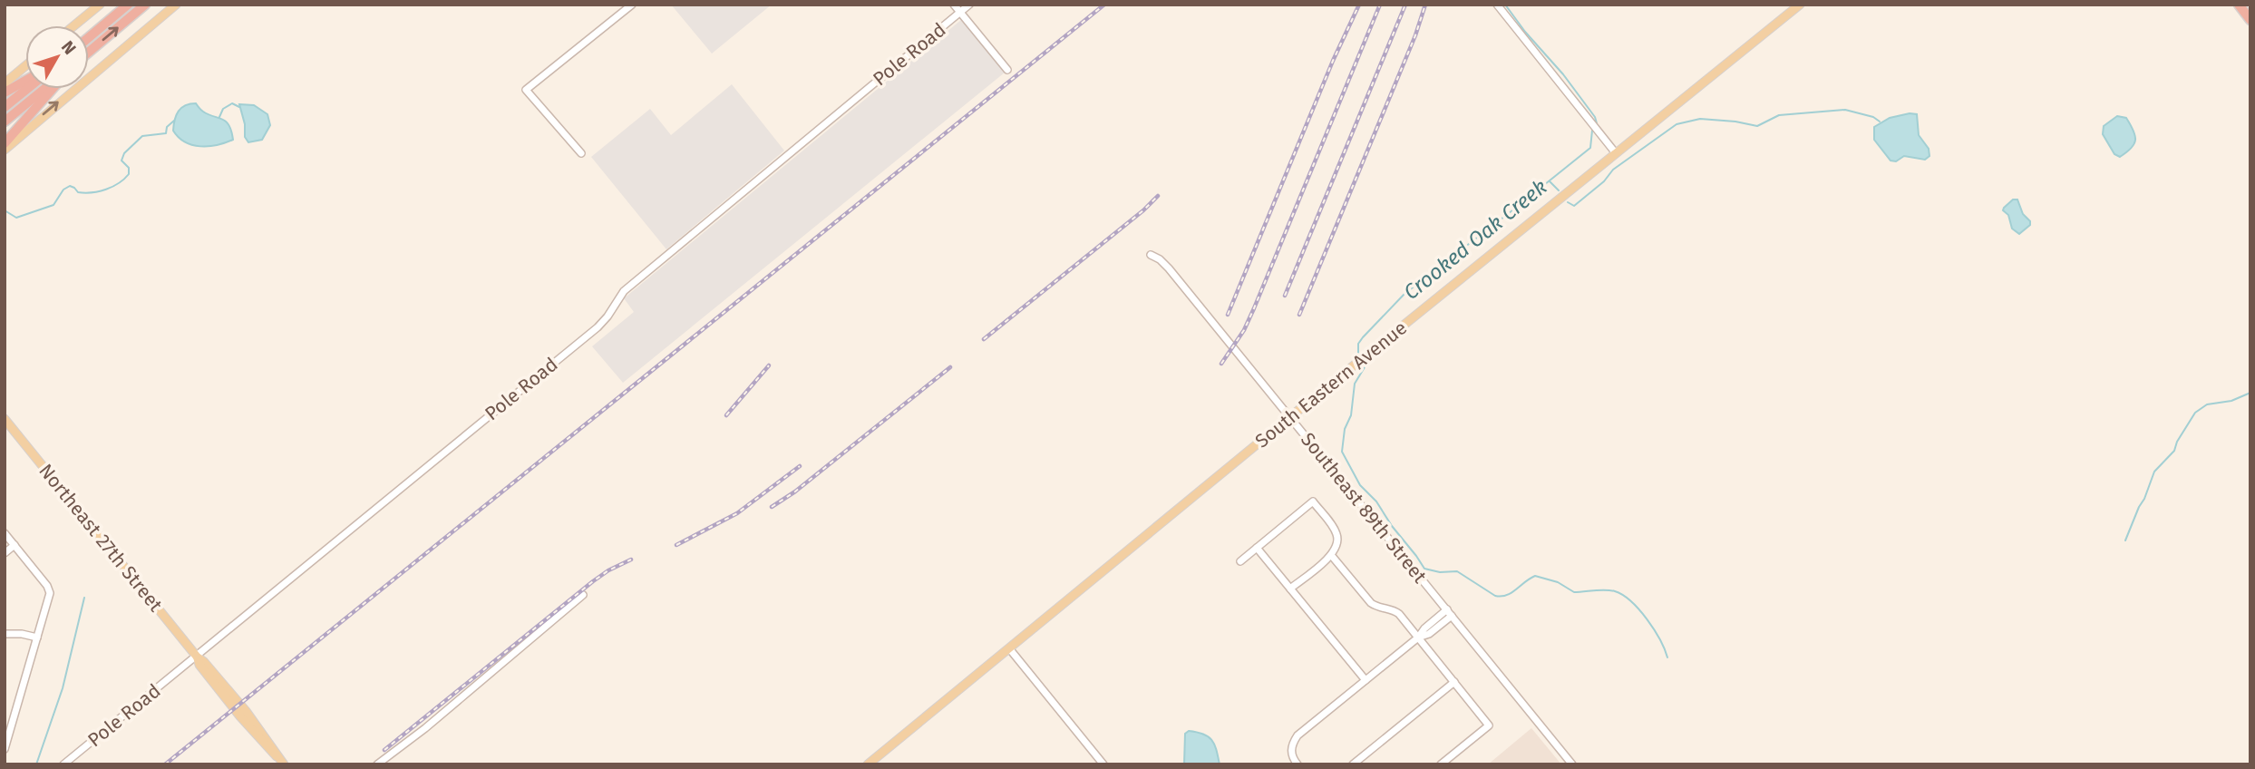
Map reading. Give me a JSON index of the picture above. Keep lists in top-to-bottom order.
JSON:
{
  "streets": {
    "main road": ["South Eastern Avenue", "Northeast 27th Street"],
    "street": ["Pole Road", "Southeast 89th Street"]
  },
  "crossings": [
    ["Pole Road", "Northeast 27th Street"],
    ["South Eastern Avenue", "Southeast 89th Street"]
  ],
  "water": ["Crooked Oak Creek"],
  "north": "top right"
}
